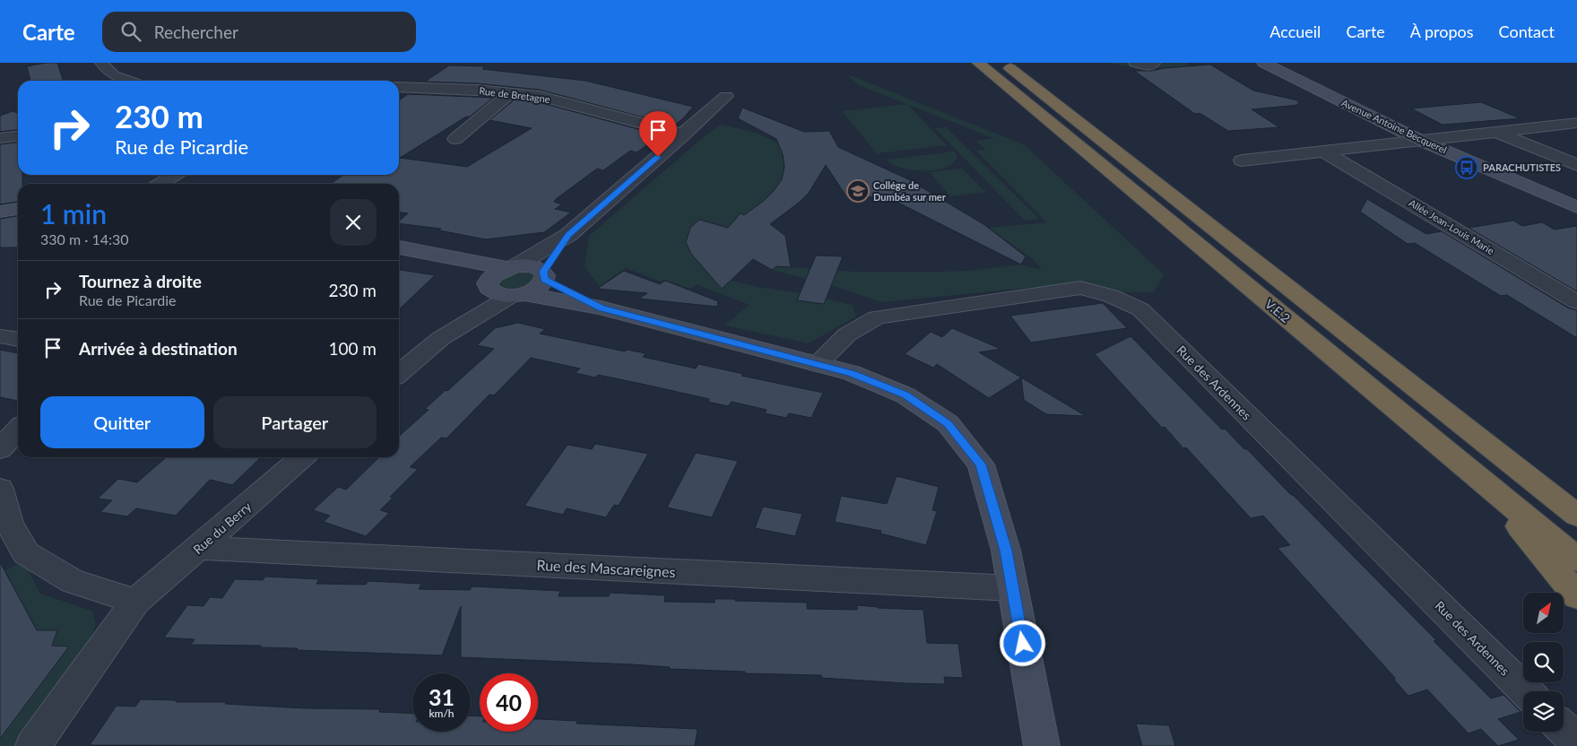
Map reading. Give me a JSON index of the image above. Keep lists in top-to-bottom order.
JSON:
{
  "streets": {
    "highway": ["V.E.2"],
    "street": [
      "Rue de Bretagne",
      "Avenue Antoine Becquerel",
      "Allée Jean-Louis Marie",
      "Rue des Ardennes",
      "Rue du Berry",
      "Rue des Mascareignes"
    ]
  },
  "crossings": [
    ["Rue du Berry", "Rue des Mascareignes"]
  ],
  "places": {
    "bus stop": ["PARACHUTISTES"],
    "school or university": ["Collége de Dumbéa sur mer"]
  },
  "north": "top right",
  "page": {
    "header": "Carte",
    "search": "Rechercher",
    "nav": [
      "Accueil",
      "Carte",
      "À propos",
      "Contact"
    ],
    "turn": ["230 m", "Rue de Picardie"],
    "heading": ["1 min", "330 m · 14:30"],
    "list": [
      {
        "name": "Tournez à droite",
        "note": "Rue de Picardie",
        "value": "230 m"
      },
      {
        "name": "Arrivée à destination",
        "value": "100 m"
      }
    ],
    "buttons": ["Quitter", "Partager"],
    "speed": "31 km/h",
    "limit": "40"
  }
}
